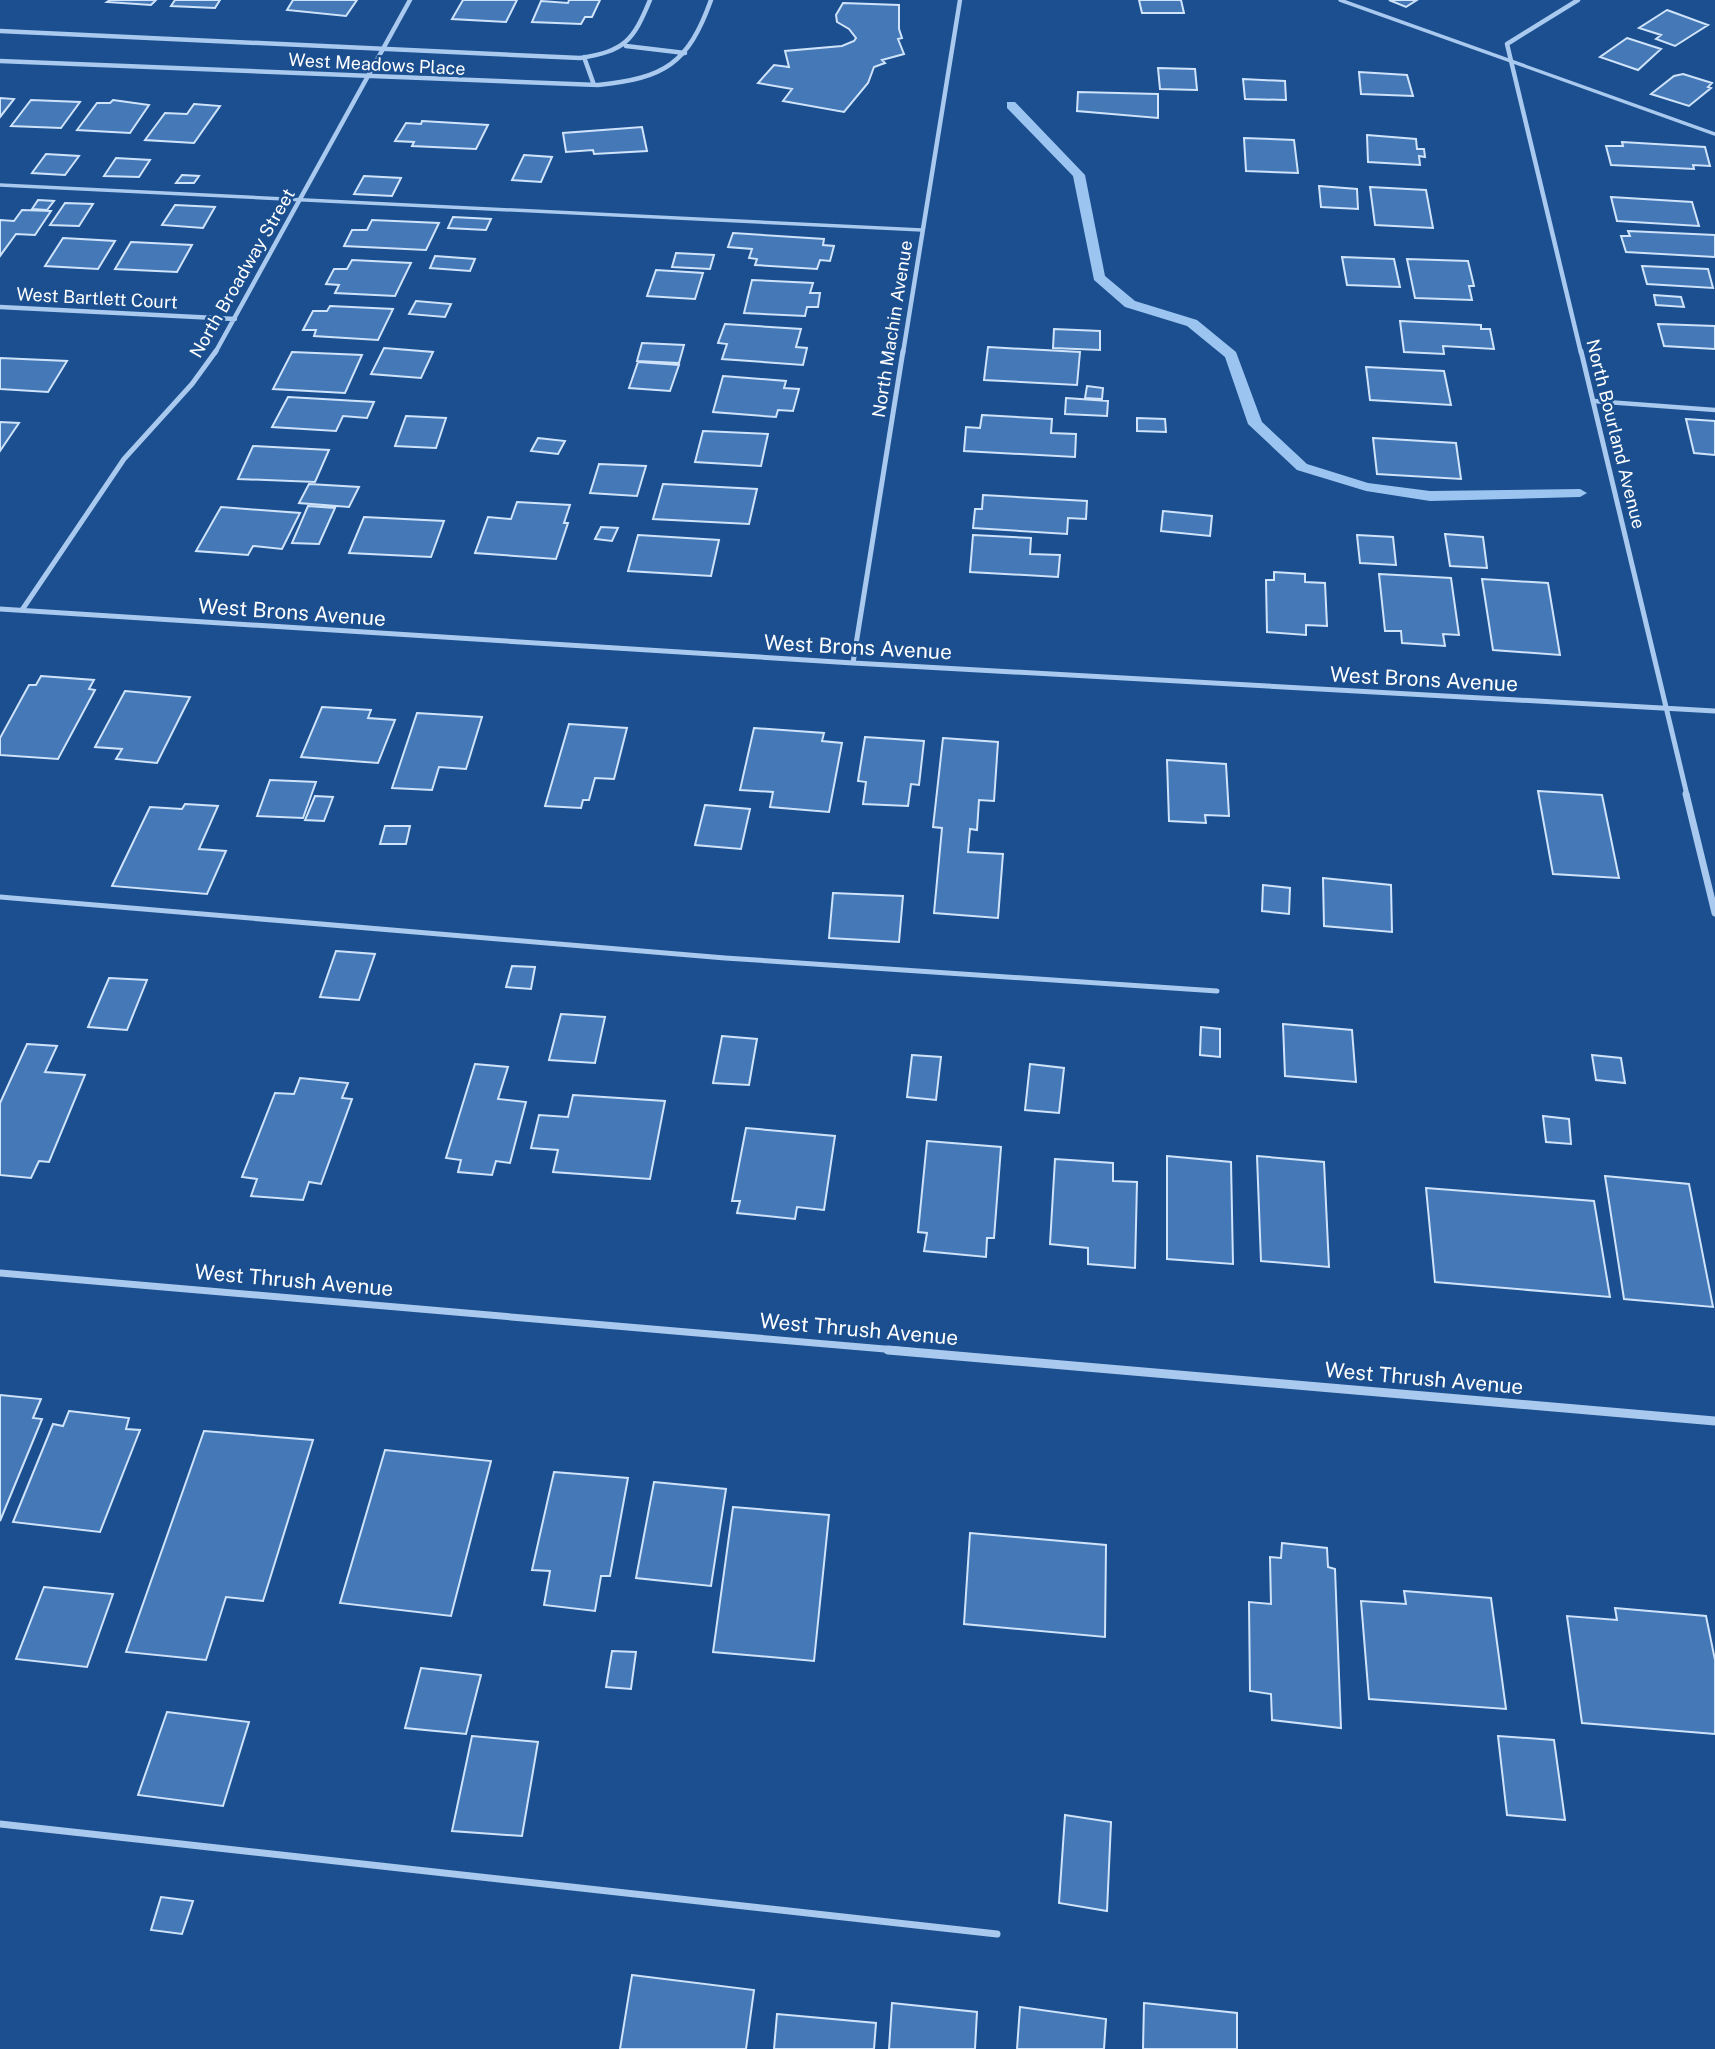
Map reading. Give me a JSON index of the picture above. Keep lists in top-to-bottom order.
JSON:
{
  "streets": {
    "street": [
      "West Meadows Place",
      "North Broadway Street",
      "West Bartlett Court",
      "North Machin Avenue",
      "North Bourland Avenue",
      "West Brons Avenue",
      "West Thrush Avenue"
    ]
  },
  "crossings": [
    ["West Meadows Place", "North Broadway Street"],
    ["North Broadway Street", "West Bartlett Court"],
    ["North Broadway Street", "West Brons Avenue"],
    ["North Machin Avenue", "West Brons Avenue"],
    ["North Bourland Avenue", "West Brons Avenue"]
  ]
}
